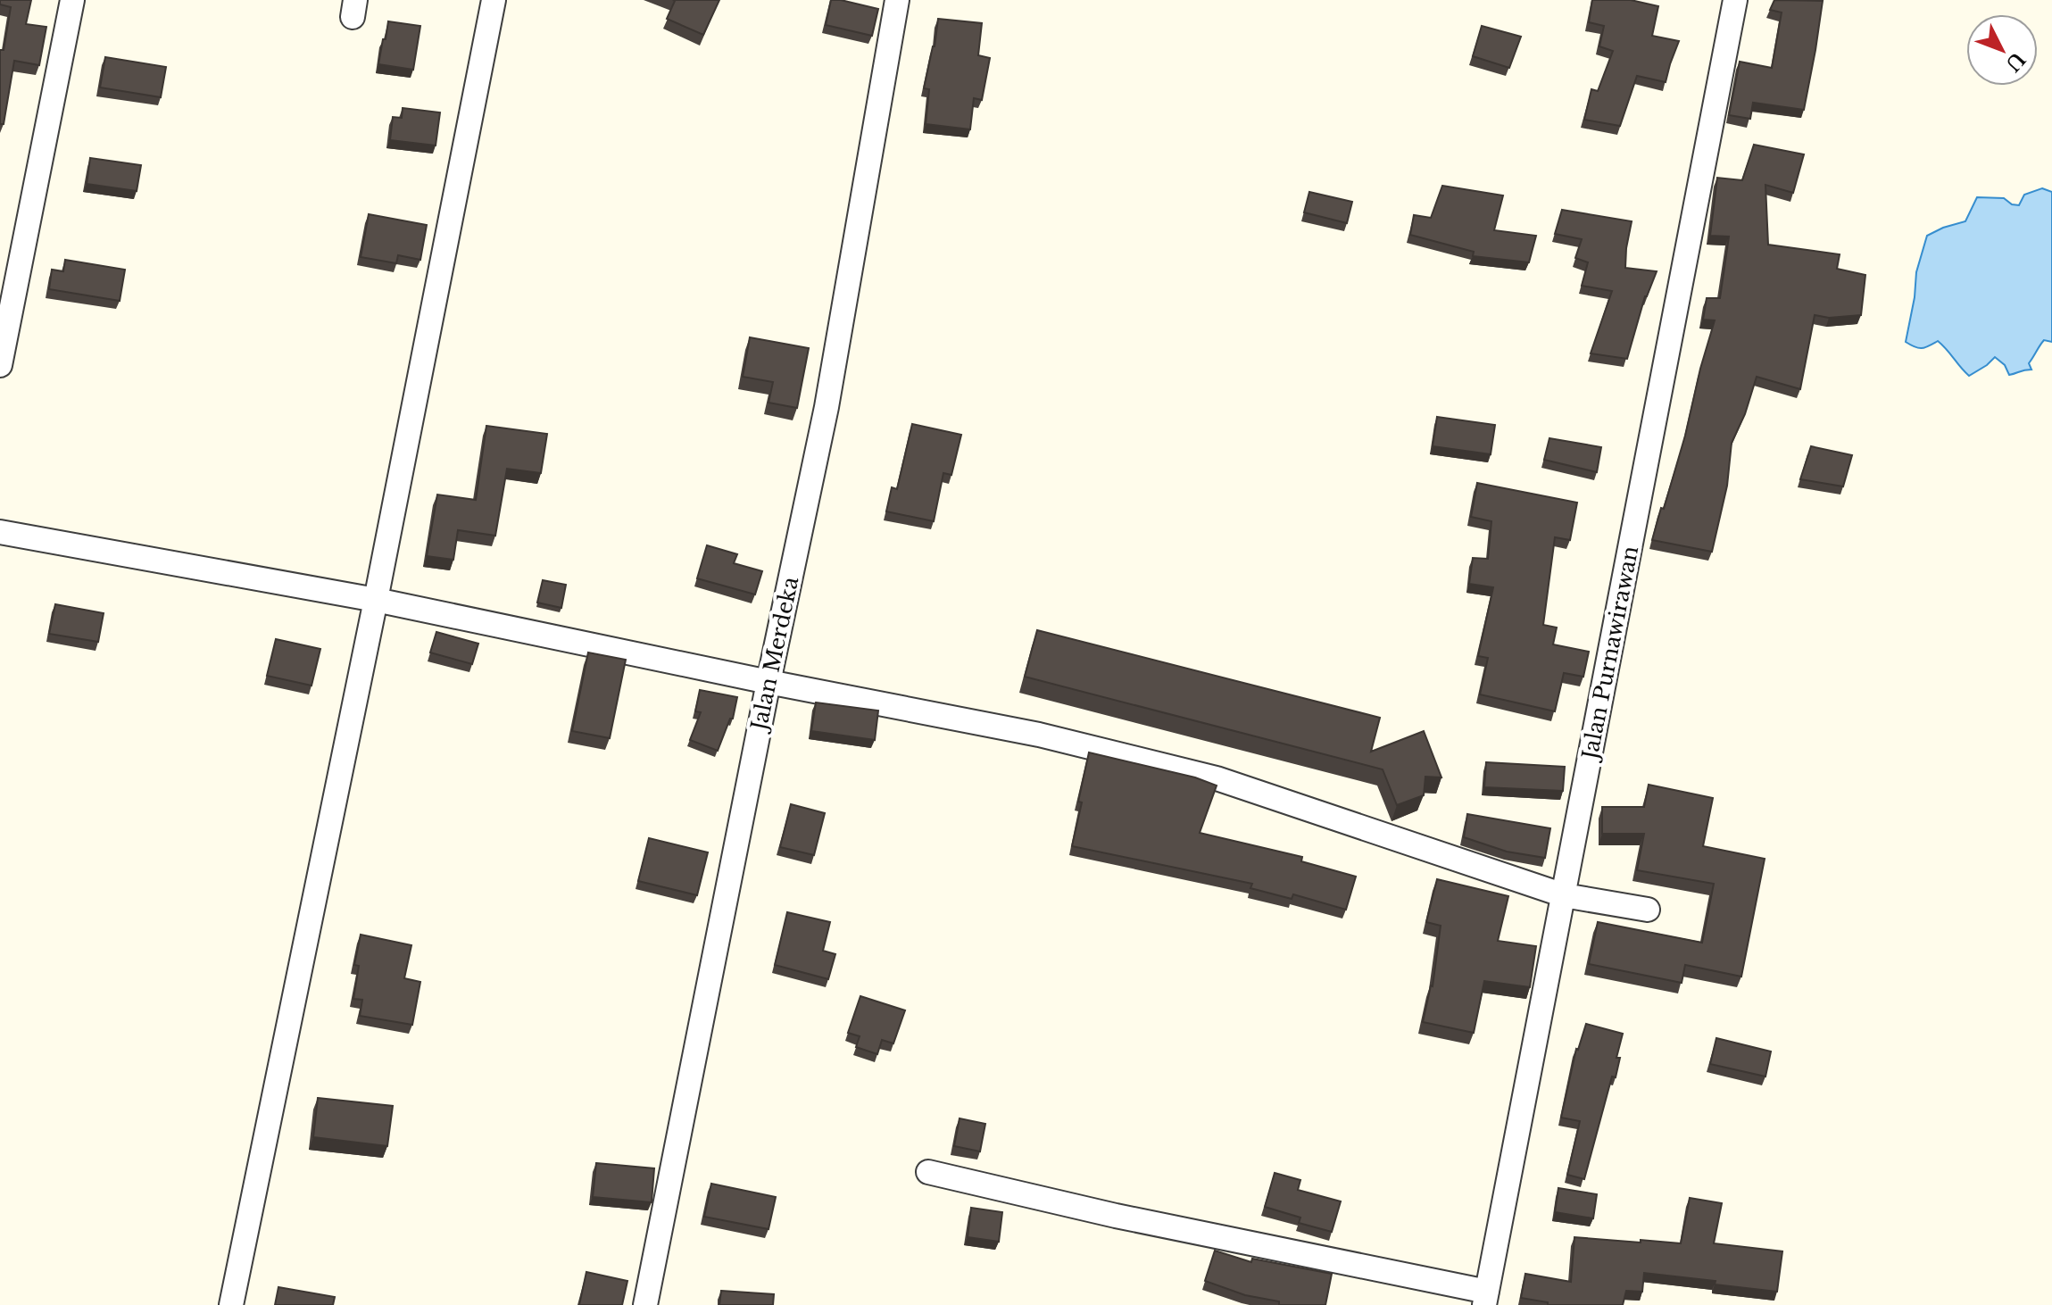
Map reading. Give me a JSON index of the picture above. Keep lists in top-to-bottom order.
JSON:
{
  "streets": {
    "street": ["Jalan Purnawirawan", "Jalan Merdeka"]
  },
  "north": "bottom right"
}
